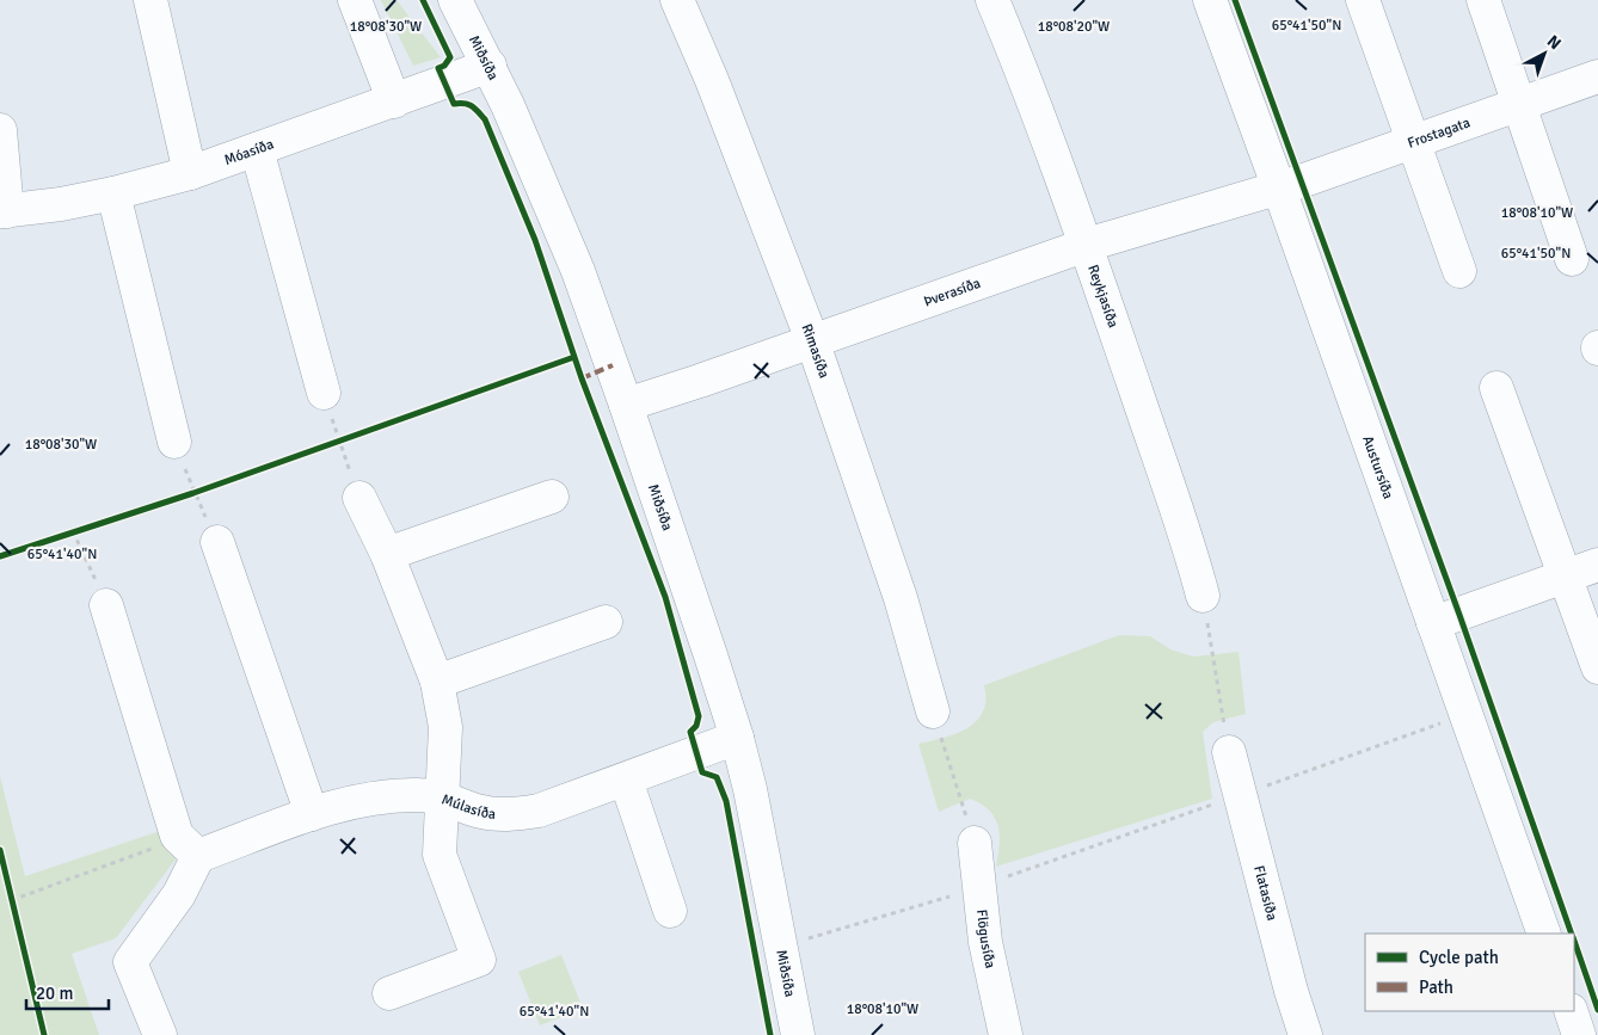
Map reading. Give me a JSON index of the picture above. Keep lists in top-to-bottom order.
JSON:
{
  "streets": {
    "street": [
      "Miðsíða",
      "Frostagata",
      "Móasíða",
      "Þverasíða",
      "Reykjasíða",
      "Rimasíða",
      "Austursíða",
      "Múlasíða",
      "Flatasíða",
      "Flögusíða"
    ]
  },
  "crossings": [
    ["Miðsíða", "Móasíða"],
    ["Miðsíða", "Þverasíða"],
    ["Miðsíða", "Múlasíða"],
    ["Frostagata", "Þverasíða"],
    ["Frostagata", "Austursíða"],
    ["Þverasíða", "Reykjasíða"],
    ["Þverasíða", "Rimasíða"],
    ["Þverasíða", "Austursíða"]
  ],
  "legend": ["Cycle path", "Path"],
  "scale_bar": "20 m",
  "north": "top right",
  "coordinates": [
    "65°41'50\"N",
    "18°08'30\"W",
    "18°08'20\"W",
    "18°08'10\"W",
    "65°41'40\"N"
  ]
}
